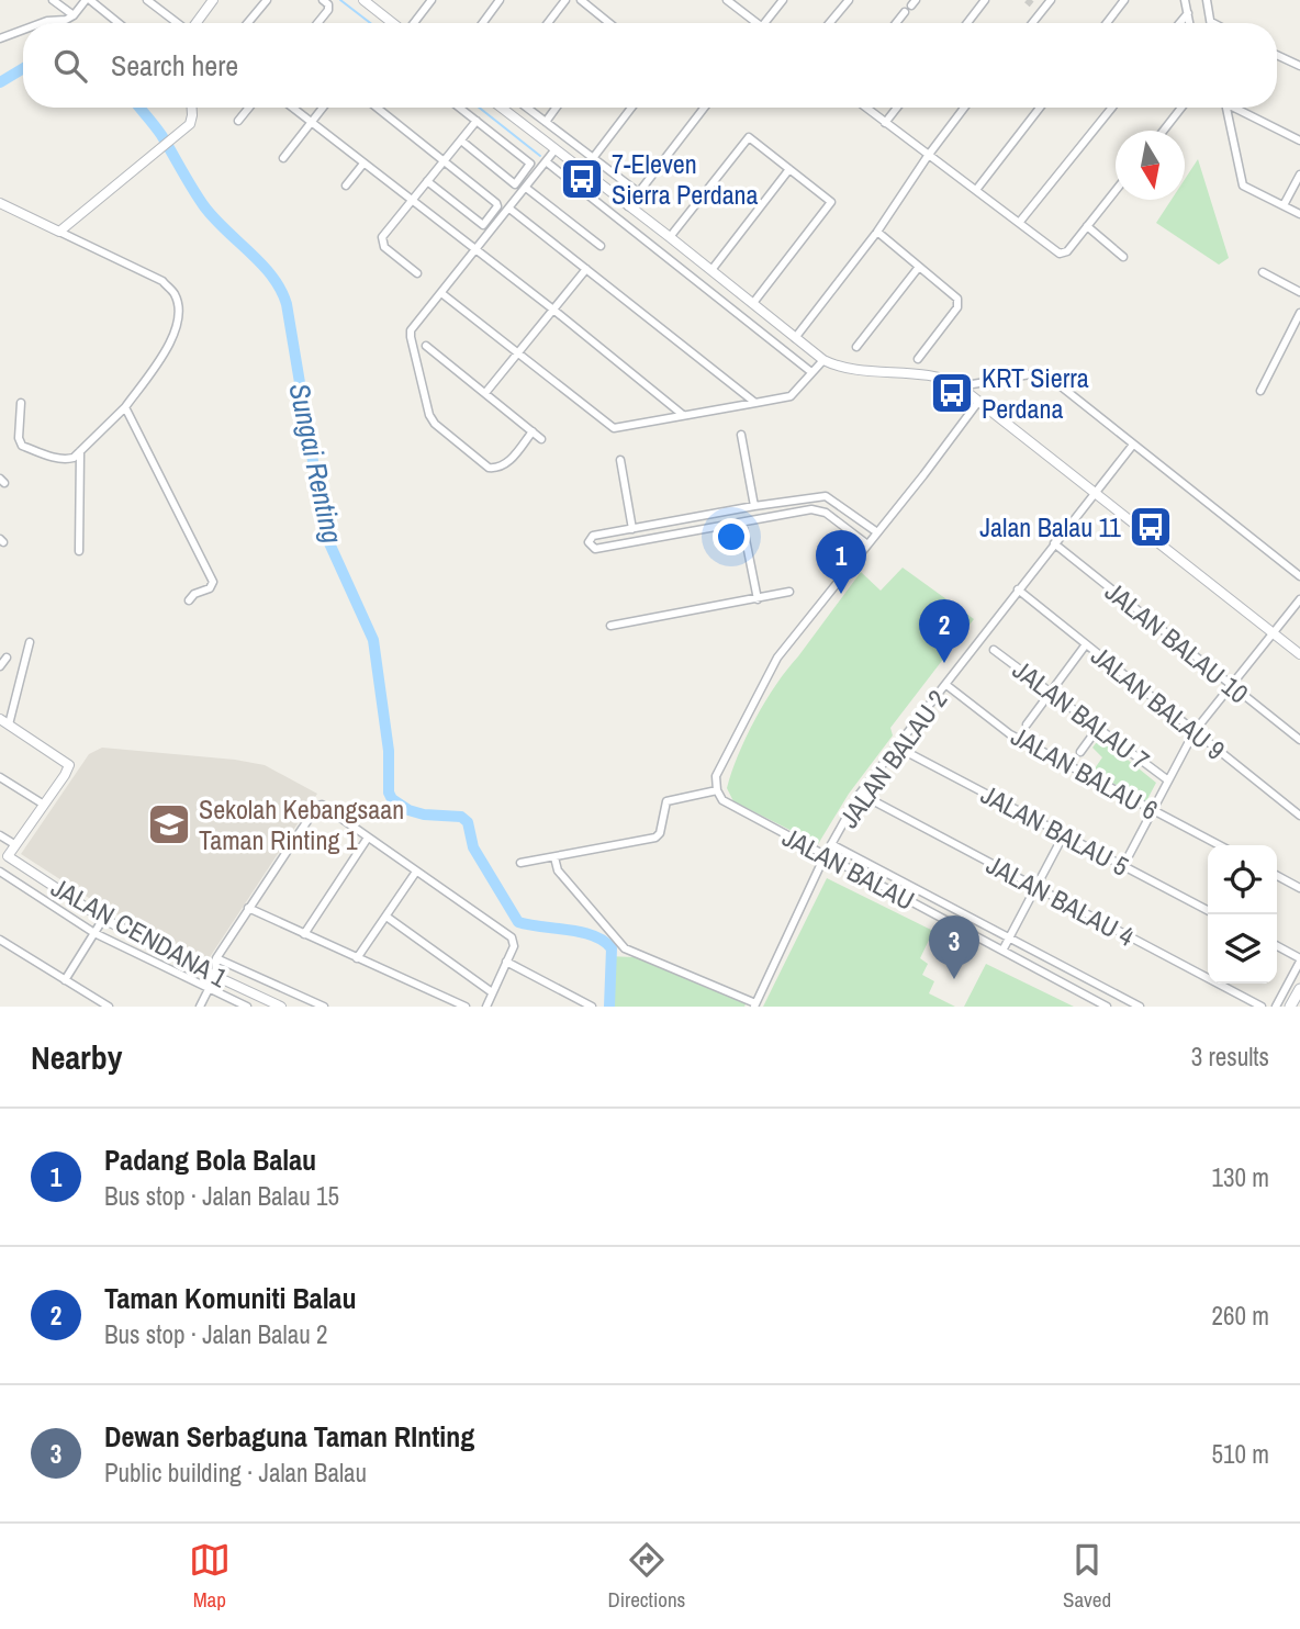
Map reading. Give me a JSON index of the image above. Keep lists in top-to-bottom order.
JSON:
{
  "streets": {
    "street": [
      "JALAN BALAU 10",
      "JALAN BALAU 9",
      "JALAN BALAU 7",
      "JALAN BALAU 2",
      "JALAN BALAU 6",
      "JALAN BALAU 5",
      "JALAN BALAU",
      "JALAN BALAU 4",
      "JALAN CENDANA 1"
    ]
  },
  "crossings": [
    ["JALAN BALAU 10", "JALAN BALAU 2"],
    ["JALAN BALAU 9", "JALAN BALAU 2"],
    ["JALAN BALAU 2", "JALAN BALAU 6"],
    ["JALAN BALAU 2", "JALAN BALAU 5"],
    ["JALAN BALAU 2", "JALAN BALAU"],
    ["JALAN BALAU 2", "JALAN BALAU 4"]
  ],
  "water": ["Sungai Renting"],
  "places": {
    "bus stop": ["7-Eleven Sierra Perdana", "KRT Sierra Perdana", "Jalan Balau 11"],
    "school or university": ["Sekolah Kebangsaan Taman Rinting 1"]
  },
  "north": "bottom",
  "page": {
    "search": "Search here",
    "pins": ["1", "2", "3"],
    "heading": ["Nearby", "3 results"],
    "list": [
      {
        "mark": "1",
        "name": "Padang Bola Balau",
        "note": "Bus stop · Jalan Balau 15",
        "value": "130 m"
      },
      {
        "mark": "2",
        "name": "Taman Komuniti Balau",
        "note": "Bus stop · Jalan Balau 2",
        "value": "260 m"
      },
      {
        "mark": "3",
        "name": "Dewan Serbaguna Taman RInting",
        "note": "Public building · Jalan Balau",
        "value": "510 m"
      }
    ],
    "nav": ["Map", "Directions", "Saved"]
  }
}
